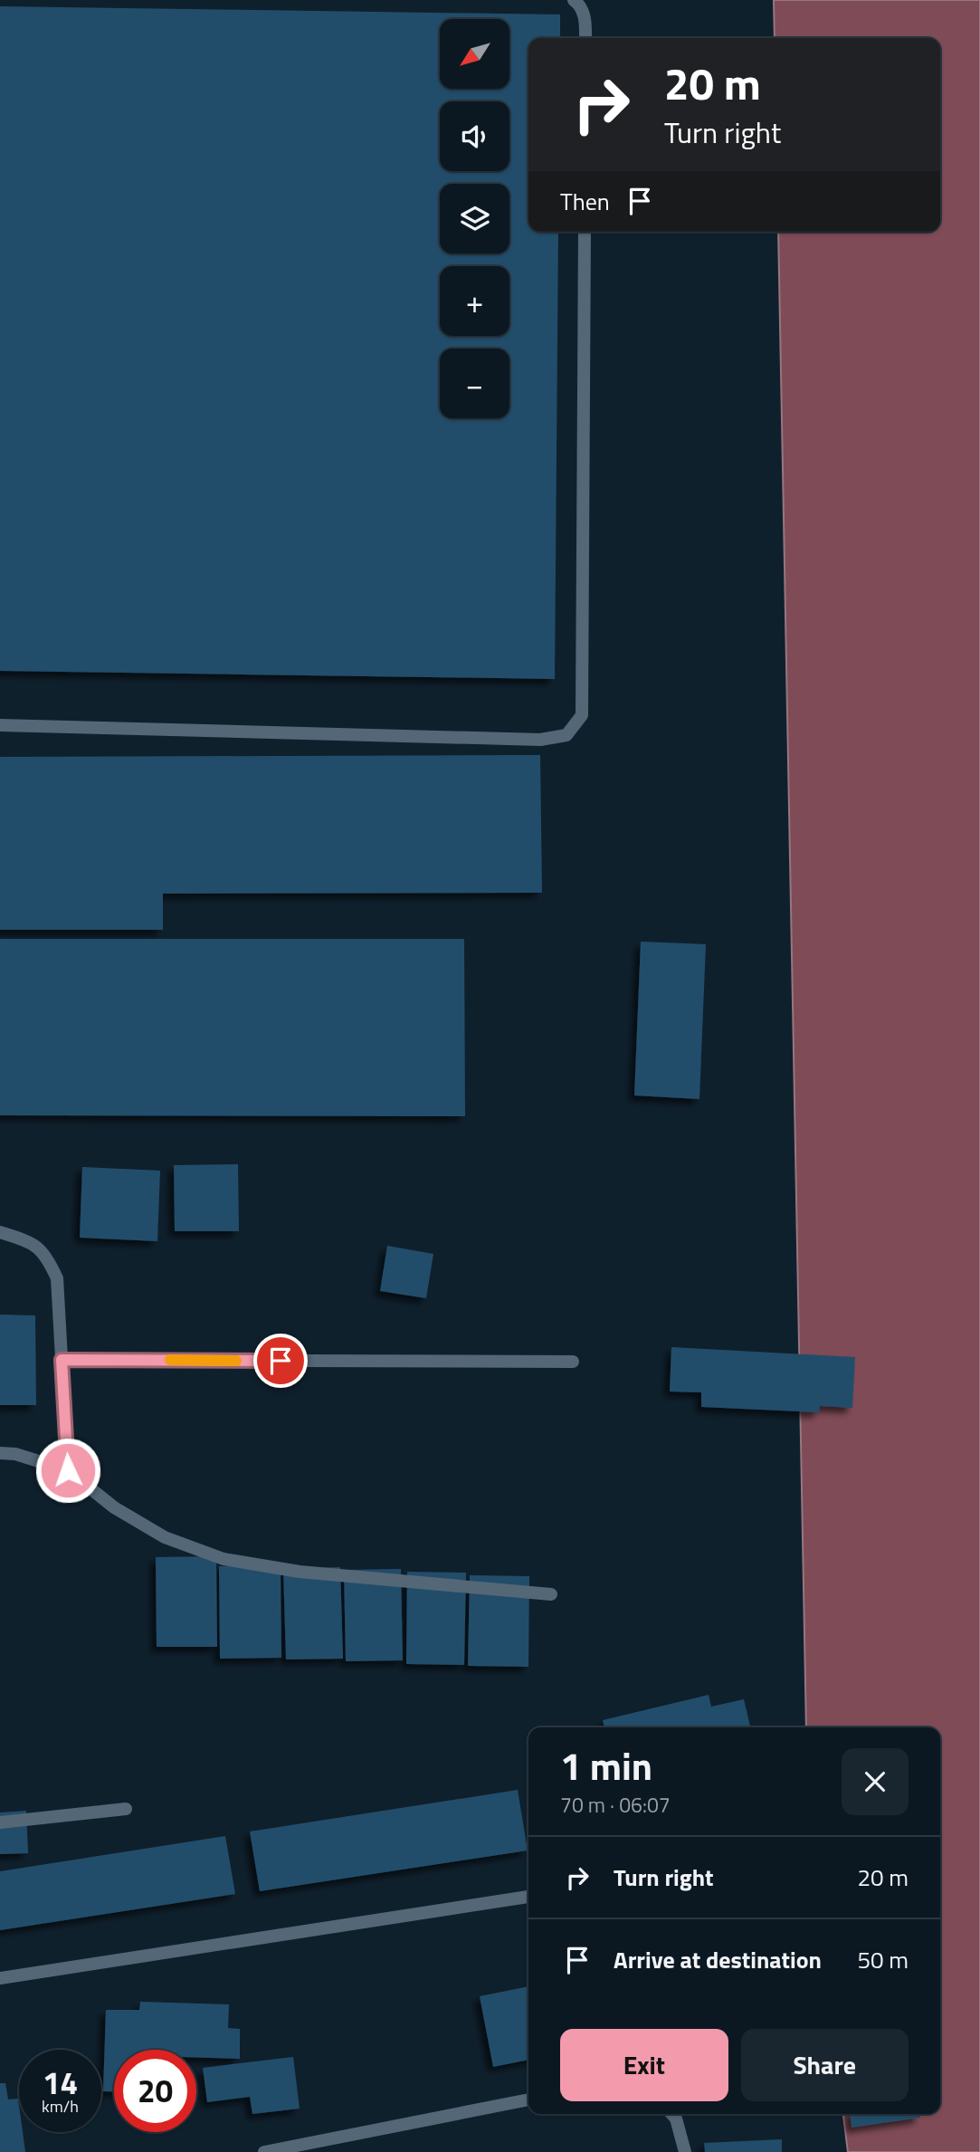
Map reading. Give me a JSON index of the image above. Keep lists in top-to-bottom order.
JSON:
{
  "north": "bottom left",
  "page": {
    "map_buttons": ["+", "−"],
    "turn": ["20 m", "Turn right"],
    "then": "Then",
    "heading": ["1 min", "70 m · 06:07"],
    "list": [
      {
        "name": "Turn right",
        "value": "20 m"
      },
      {
        "name": "Arrive at destination",
        "value": "50 m"
      }
    ],
    "buttons": ["Exit", "Share"],
    "speed": "14 km/h",
    "limit": "20"
  }
}
